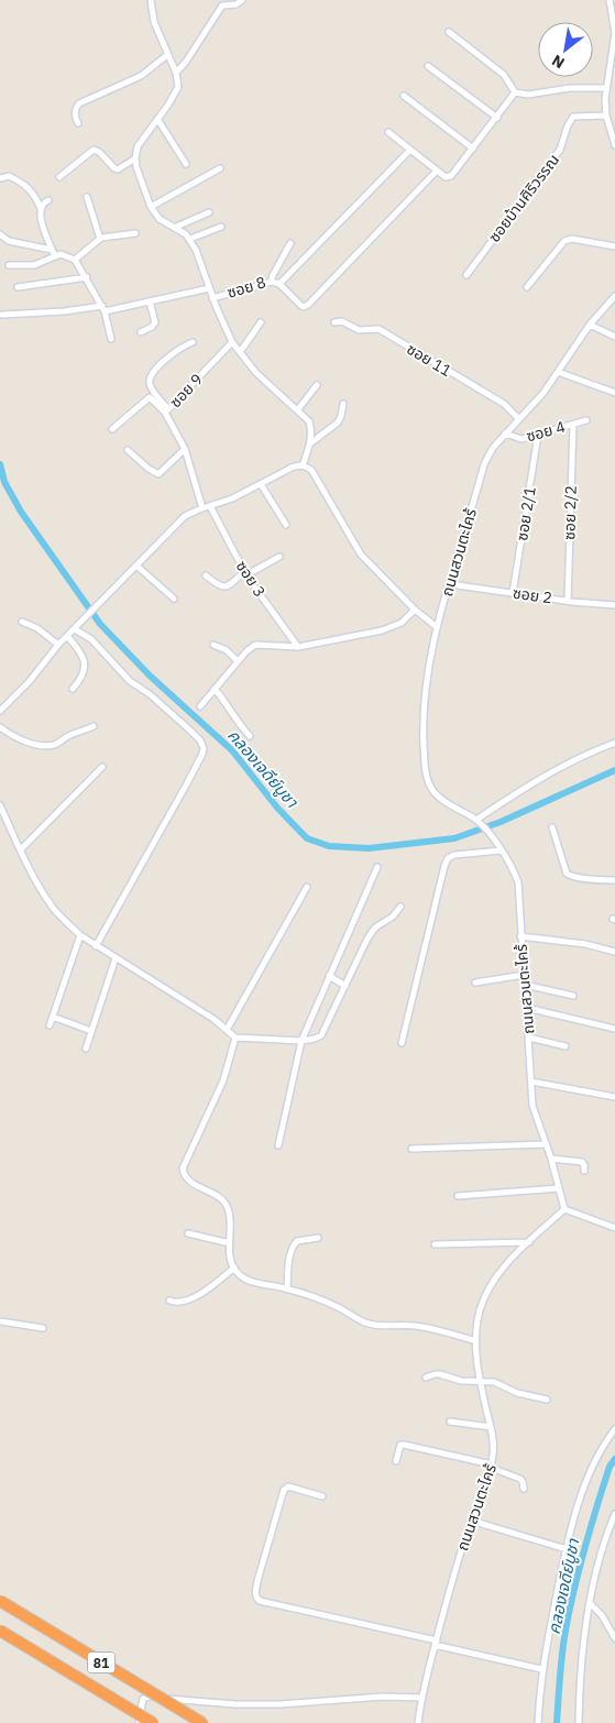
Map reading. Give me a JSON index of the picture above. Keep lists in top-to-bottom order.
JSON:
{
  "streets": {
    "highway": ["81"],
    "street": [
      "ซอยบ้านศิริวรรณ",
      "ซอย 8",
      "ซอย 11",
      "ซอย 9",
      "ซอย 4",
      "ซอย 2/2",
      "ซอย 2/1",
      "ถนนสวนตะไคร้",
      "ซอย 3",
      "ซอย 2"
    ]
  },
  "crossings": [
    ["ซอย 11", "ถนนสวนตะไคร้"],
    ["ซอย 4", "ซอย 2/2"],
    ["ซอย 4", "ซอย 2/1"],
    ["ซอย 4", "ถนนสวนตะไคร้"],
    ["ซอย 2/2", "ซอย 2"],
    ["ซอย 2/1", "ซอย 2"],
    ["ถนนสวนตะไคร้", "ซอย 2"]
  ],
  "water": ["คลองเจดีย์บูชา"],
  "north": "bottom left"
}
